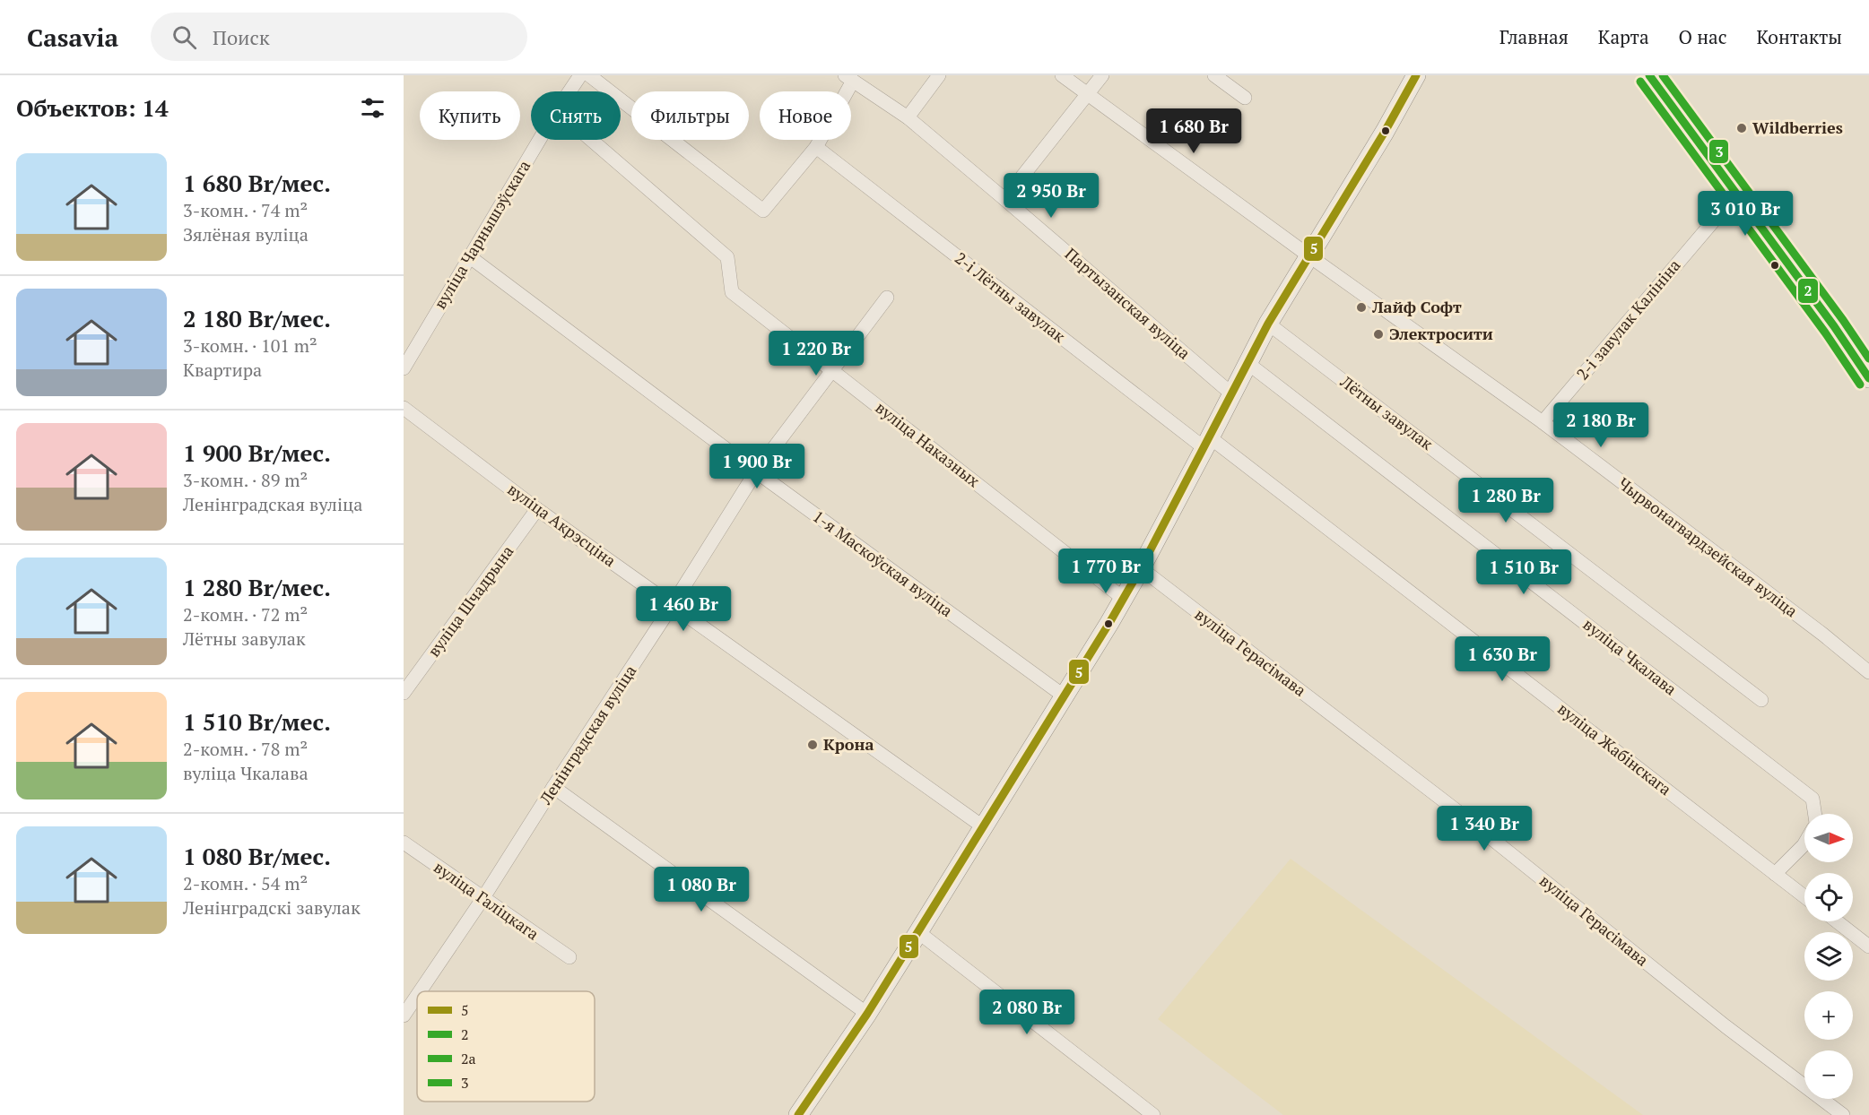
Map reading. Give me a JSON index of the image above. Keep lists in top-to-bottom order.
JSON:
{
  "streets": {
    "street": [
      "вуліца Чарнышэўскага",
      "2-і Лётны завулак",
      "Партызанская вуліца",
      "2-і завулак Калініна",
      "Лётны завулак",
      "вуліца Наказных",
      "вуліца Акрэсціна",
      "Чырвонагвардзейская вуліца",
      "1-я Маскоўская вуліца",
      "вуліца Шчадрына",
      "вуліца Герасімава",
      "вуліца Чкалава",
      "Ленінградская вуліца",
      "вуліца Жабінскага",
      "вуліца Галіцкага"
    ]
  },
  "crossings": [
    ["вуліца Чарнышэўскага", "1-я Маскоўская вуліца"],
    ["2-і Лётны завулак", "вуліца Жабінскага"],
    ["2-і завулак Калініна", "Чырвонагвардзейская вуліца"],
    ["вуліца Наказных", "Ленінградская вуліца"],
    ["вуліца Акрэсціна", "вуліца Шчадрына"],
    ["вуліца Акрэсціна", "Ленінградская вуліца"],
    ["1-я Маскоўская вуліца", "Ленінградская вуліца"],
    ["Ленінградская вуліца", "вуліца Галіцкага"]
  ],
  "places": [
    "Wildberries",
    "Лайф Софт",
    "Электросити",
    "Крона"
  ],
  "lines": [
    "transit line 5",
    "transit line 2",
    "transit line 3",
    "transit line 2а"
  ],
  "legend": [
    "5",
    "2",
    "2а",
    "3"
  ],
  "north": "right",
  "page": {
    "header": "Casavia",
    "search": "Поиск",
    "nav": [
      "Главная",
      "Карта",
      "О нас",
      "Контакты"
    ],
    "heading": "Объектов: 14",
    "chip": [
      "Купить",
      "Снять",
      "Фильтры",
      "Новое"
    ],
    "price": [
      "1 680 Br",
      "2 950 Br",
      "3 010 Br",
      "1 220 Br",
      "2 180 Br",
      "1 900 Br",
      "1 280 Br",
      "1 770 Br",
      "1 510 Br",
      "1 460 Br",
      "1 630 Br",
      "1 340 Br",
      "1 080 Br",
      "2 080 Br"
    ],
    "list": [
      {
        "name": "1 680 Br/мес.",
        "note": "3-комн. · 74 m² · Зялёная вуліца"
      },
      {
        "name": "2 180 Br/мес.",
        "note": "3-комн. · 101 m² · Квартира"
      },
      {
        "name": "1 900 Br/мес.",
        "note": "3-комн. · 89 m² · Ленінградская вуліца"
      },
      {
        "name": "1 280 Br/мес.",
        "note": "2-комн. · 72 m² · Лётны завулак"
      },
      {
        "name": "1 510 Br/мес.",
        "note": "2-комн. · 78 m² · вуліца Чкалава"
      },
      {
        "name": "1 080 Br/мес.",
        "note": "2-комн. · 54 m² · Ленінградскі завулак"
      }
    ],
    "map_buttons": ["+", "−"]
  }
}
